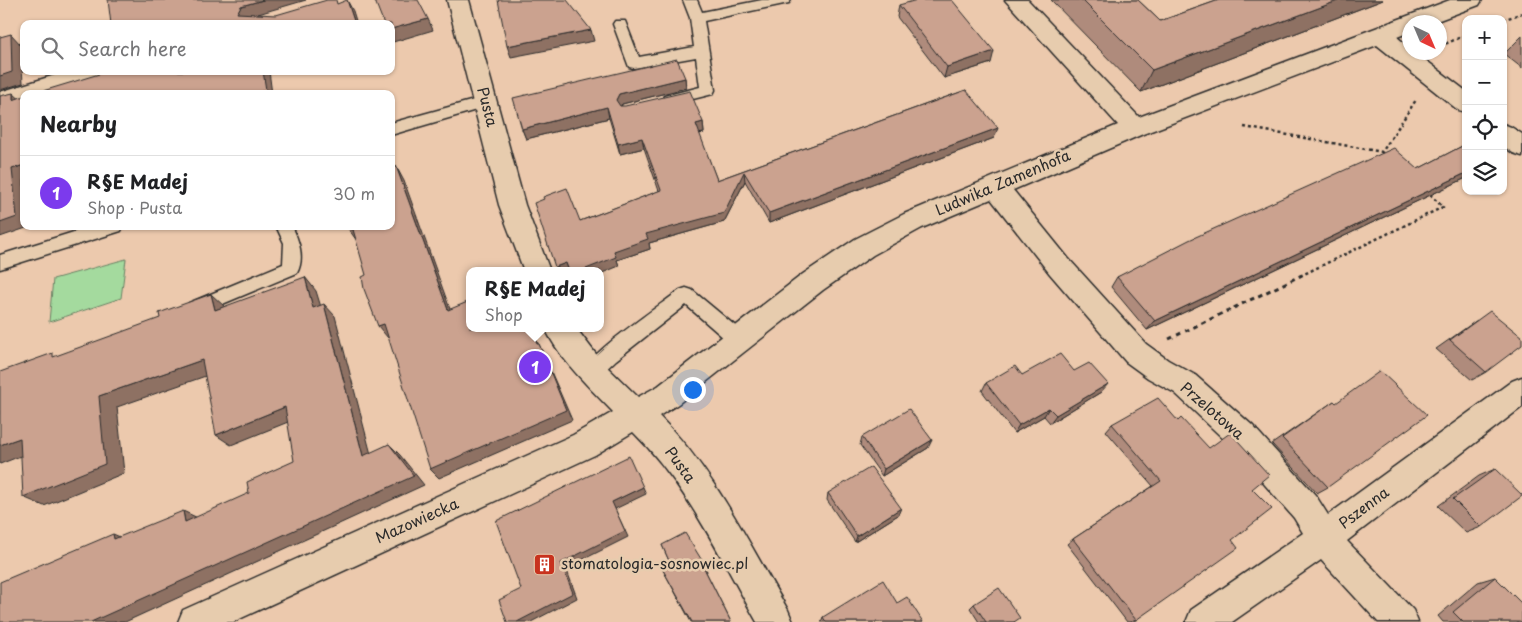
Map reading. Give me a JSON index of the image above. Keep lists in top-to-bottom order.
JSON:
{
  "streets": {
    "street": [
      "Pusta",
      "Ludwika Zamenhofa",
      "Przelotowa",
      "Pszenna",
      "Mazowiecka"
    ]
  },
  "crossings": [
    ["Pusta", "Ludwika Zamenhofa"],
    ["Pusta", "Mazowiecka"],
    ["Ludwika Zamenhofa", "Przelotowa"],
    ["Ludwika Zamenhofa", "Mazowiecka"],
    ["Przelotowa", "Pszenna"]
  ],
  "places": {
    "building": ["stomatologia-sosnowiec.pl"]
  },
  "north": "bottom right",
  "page": {
    "map_buttons": ["+", "−"],
    "search": "Search here",
    "heading": "Nearby",
    "list": [
      {
        "mark": "1",
        "name": "R§E Madej",
        "note": "Shop · Pusta",
        "value": "30 m"
      }
    ],
    "popup": ["R§E Madej", "Shop"],
    "pins": "1"
  }
}
